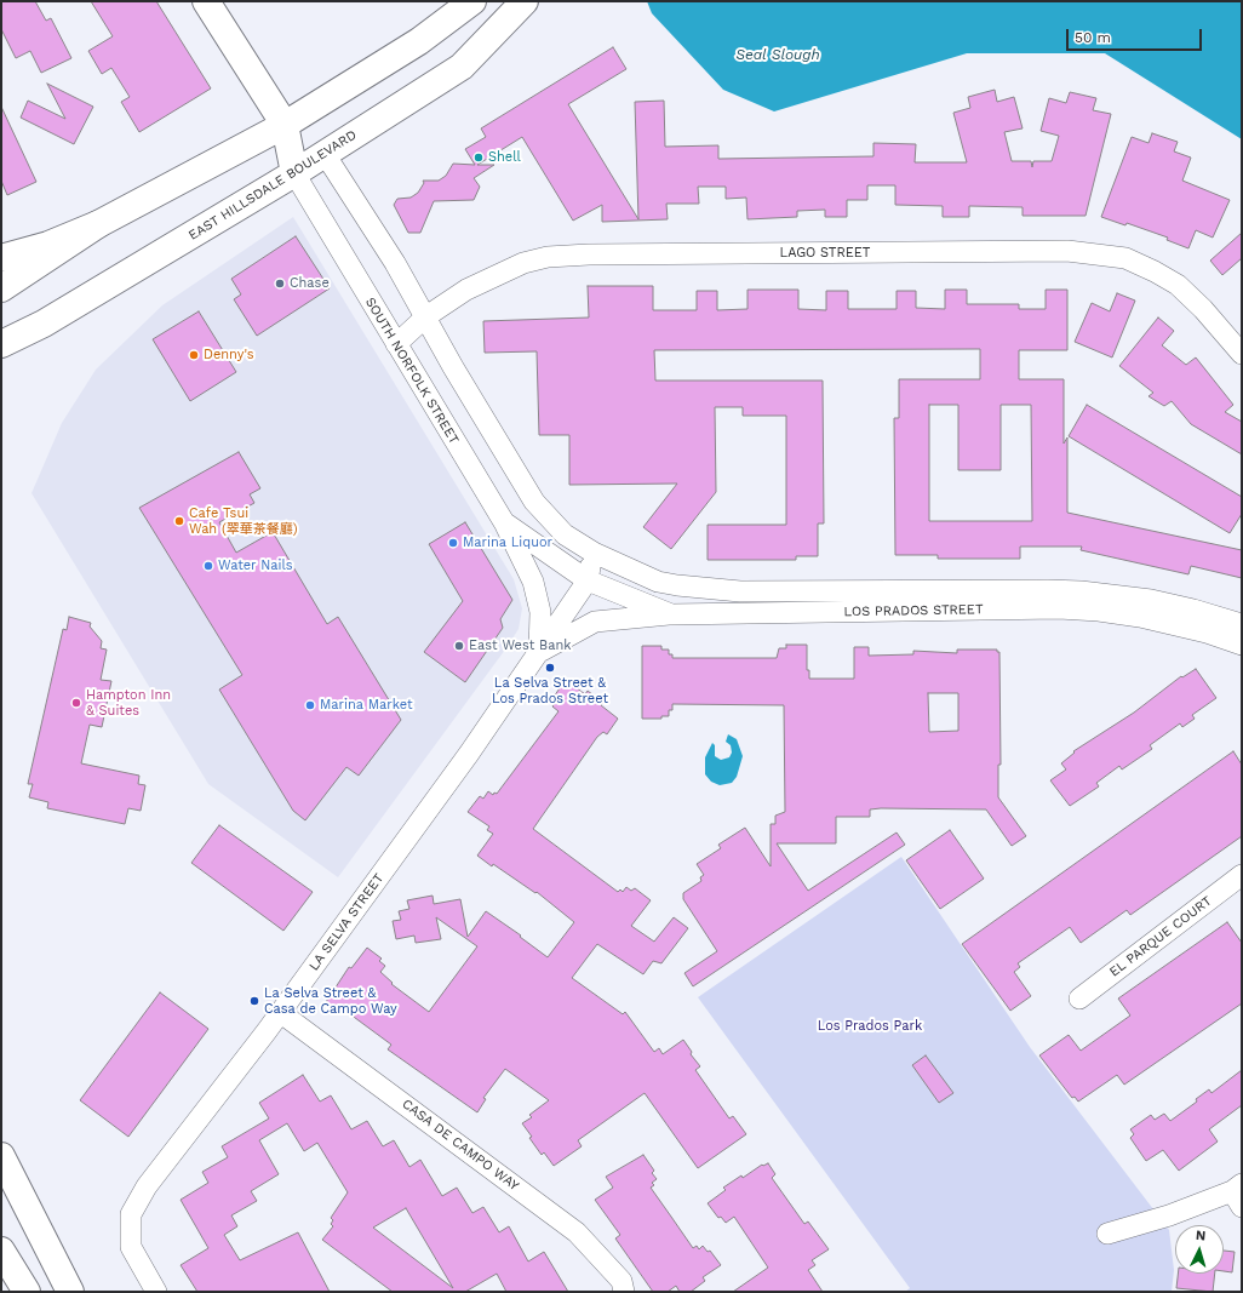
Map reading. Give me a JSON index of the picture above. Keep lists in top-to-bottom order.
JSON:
{
  "streets": {
    "main road": ["EAST HILLSDALE BOULEVARD", "SOUTH NORFOLK STREET"],
    "street": [
      "LAGO STREET",
      "LOS PRADOS STREET",
      "LA SELVA STREET",
      "EL PARQUE COURT",
      "CASA DE CAMPO WAY"
    ]
  },
  "crossings": [
    ["EAST HILLSDALE BOULEVARD", "SOUTH NORFOLK STREET"],
    ["LAGO STREET", "SOUTH NORFOLK STREET"],
    ["SOUTH NORFOLK STREET", "LOS PRADOS STREET"],
    ["SOUTH NORFOLK STREET", "LA SELVA STREET"],
    ["LOS PRADOS STREET", "LA SELVA STREET"],
    ["LA SELVA STREET", "CASA DE CAMPO WAY"]
  ],
  "water": ["Seal Slough"],
  "parks": ["Los Prados Park"],
  "places": [
    "Shell",
    "Chase",
    "Denny's",
    "Cafe Tsui Wah (翠華茶餐廳)",
    "Marina Liquor",
    "Water Nails",
    "East West Bank",
    "La Selva Street & Los Prados Street",
    "Hampton Inn & Suites",
    "Marina Market",
    "La Selva Street & Casa de Campo Way"
  ],
  "scale_bar": "50 m",
  "north": "top"
}
